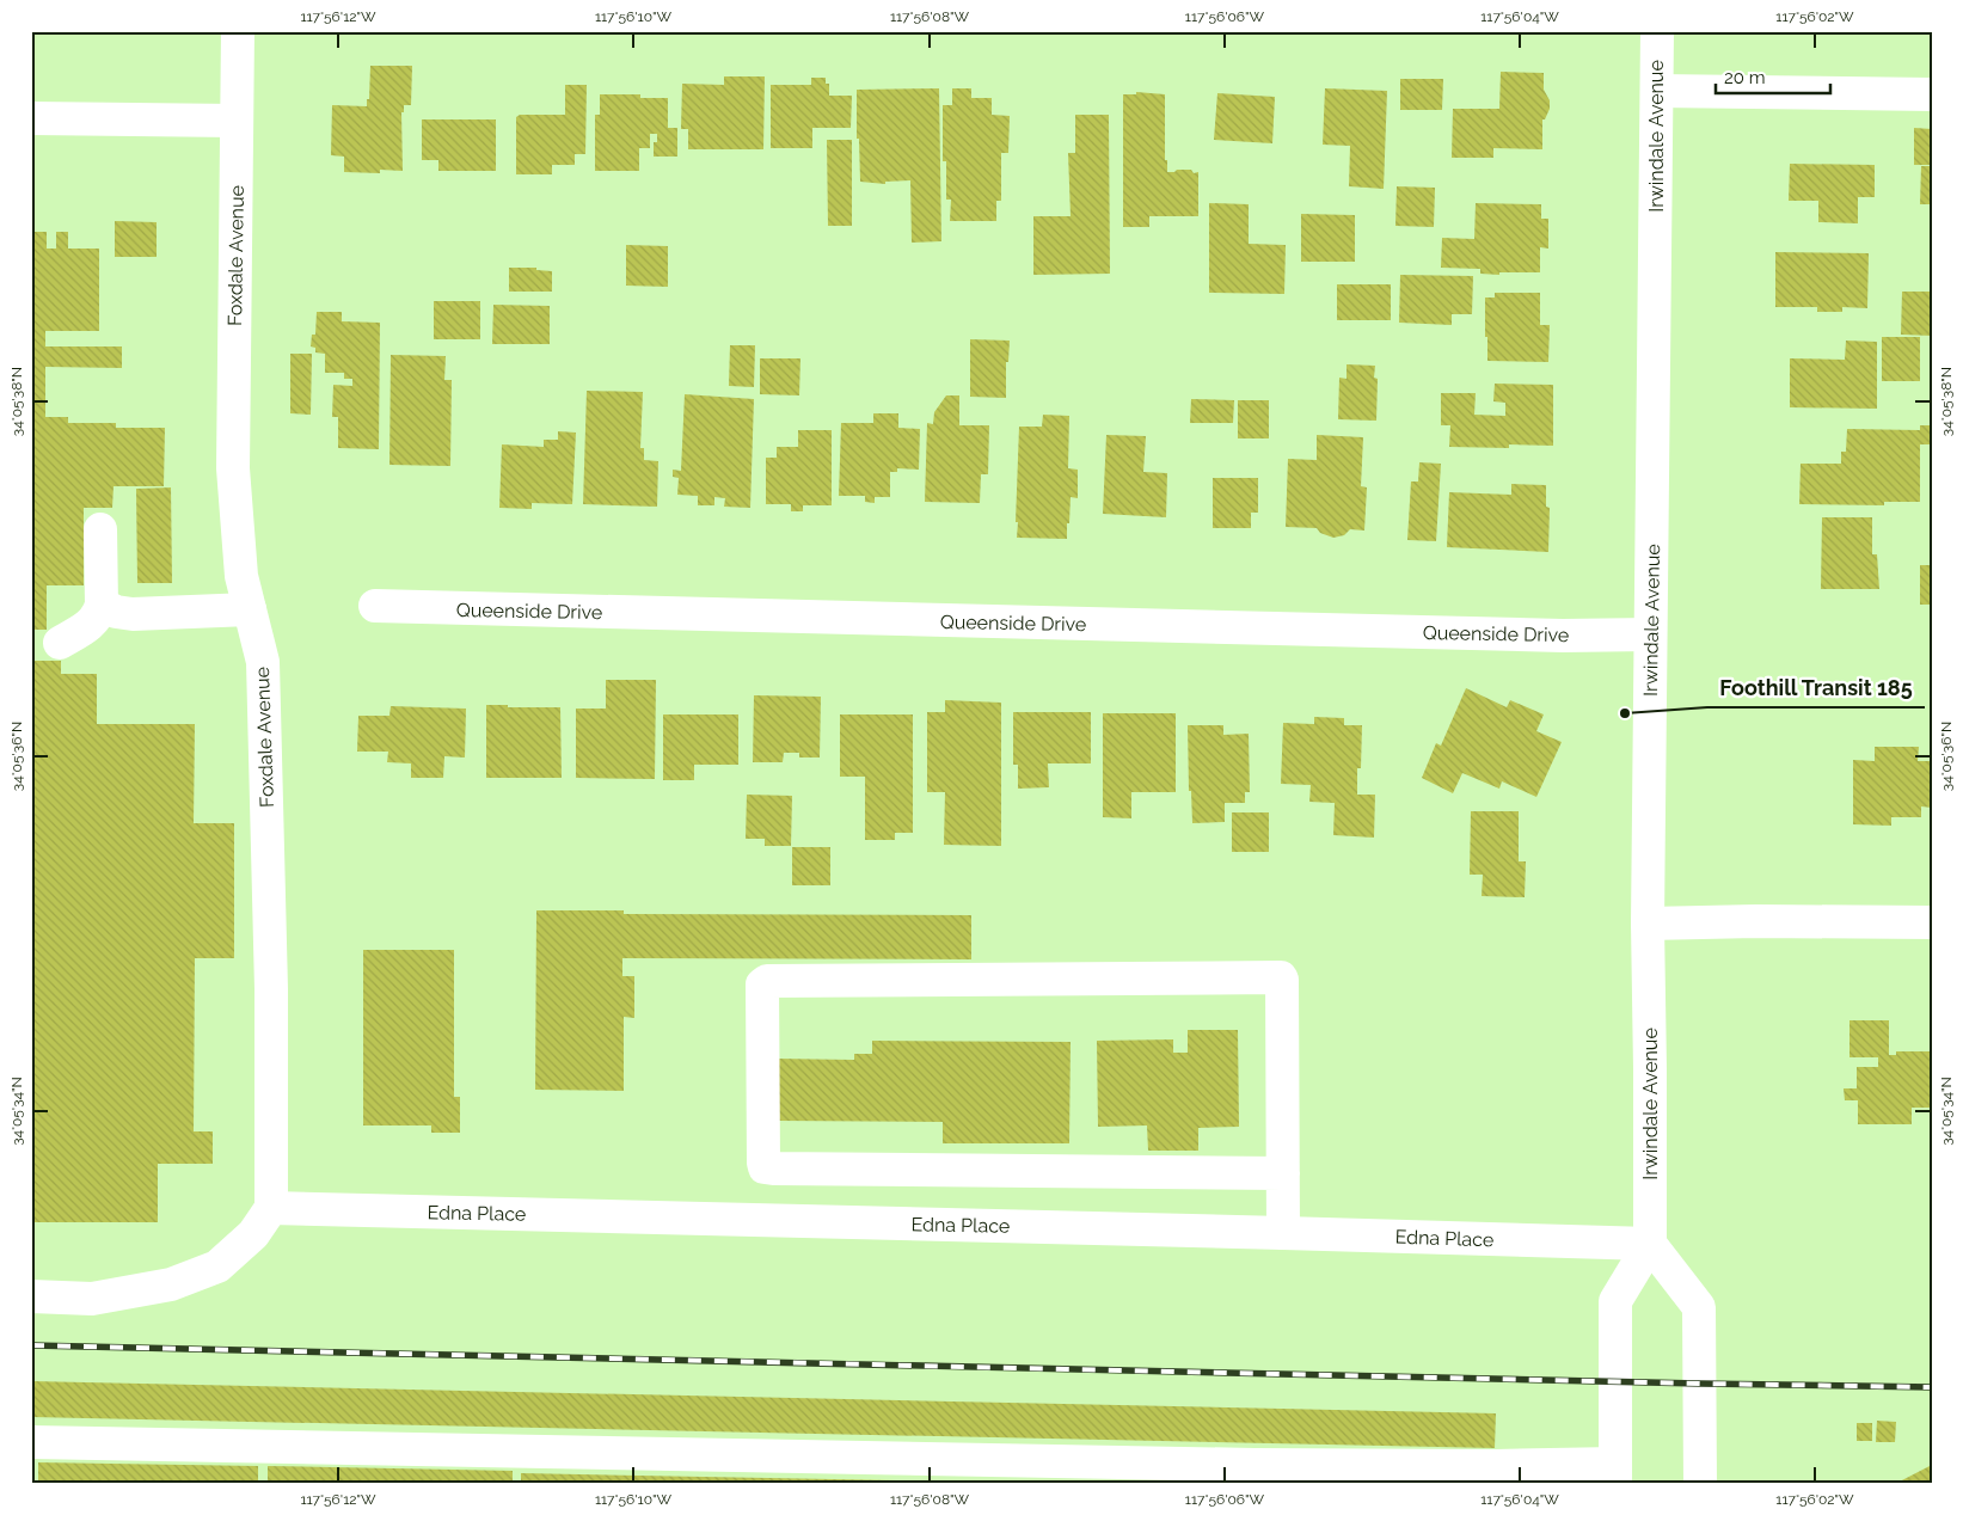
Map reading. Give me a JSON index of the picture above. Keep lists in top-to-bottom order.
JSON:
{
  "streets": {
    "street": [
      "Irwindale Avenue",
      "Foxdale Avenue",
      "Queenside Drive",
      "Edna Place"
    ]
  },
  "crossings": [
    ["Irwindale Avenue", "Queenside Drive"],
    ["Irwindale Avenue", "Edna Place"],
    ["Foxdale Avenue", "Edna Place"]
  ],
  "places": ["Foothill Transit 185"],
  "scale_bar": "20 m",
  "coordinates": [
    "117°56'12\"W",
    "117°56'10\"W",
    "117°56'08\"W",
    "117°56'06\"W",
    "117°56'04\"W",
    "117°56'02\"W",
    "34°05'38\"N",
    "34°05'36\"N",
    "34°05'34\"N"
  ]
}
